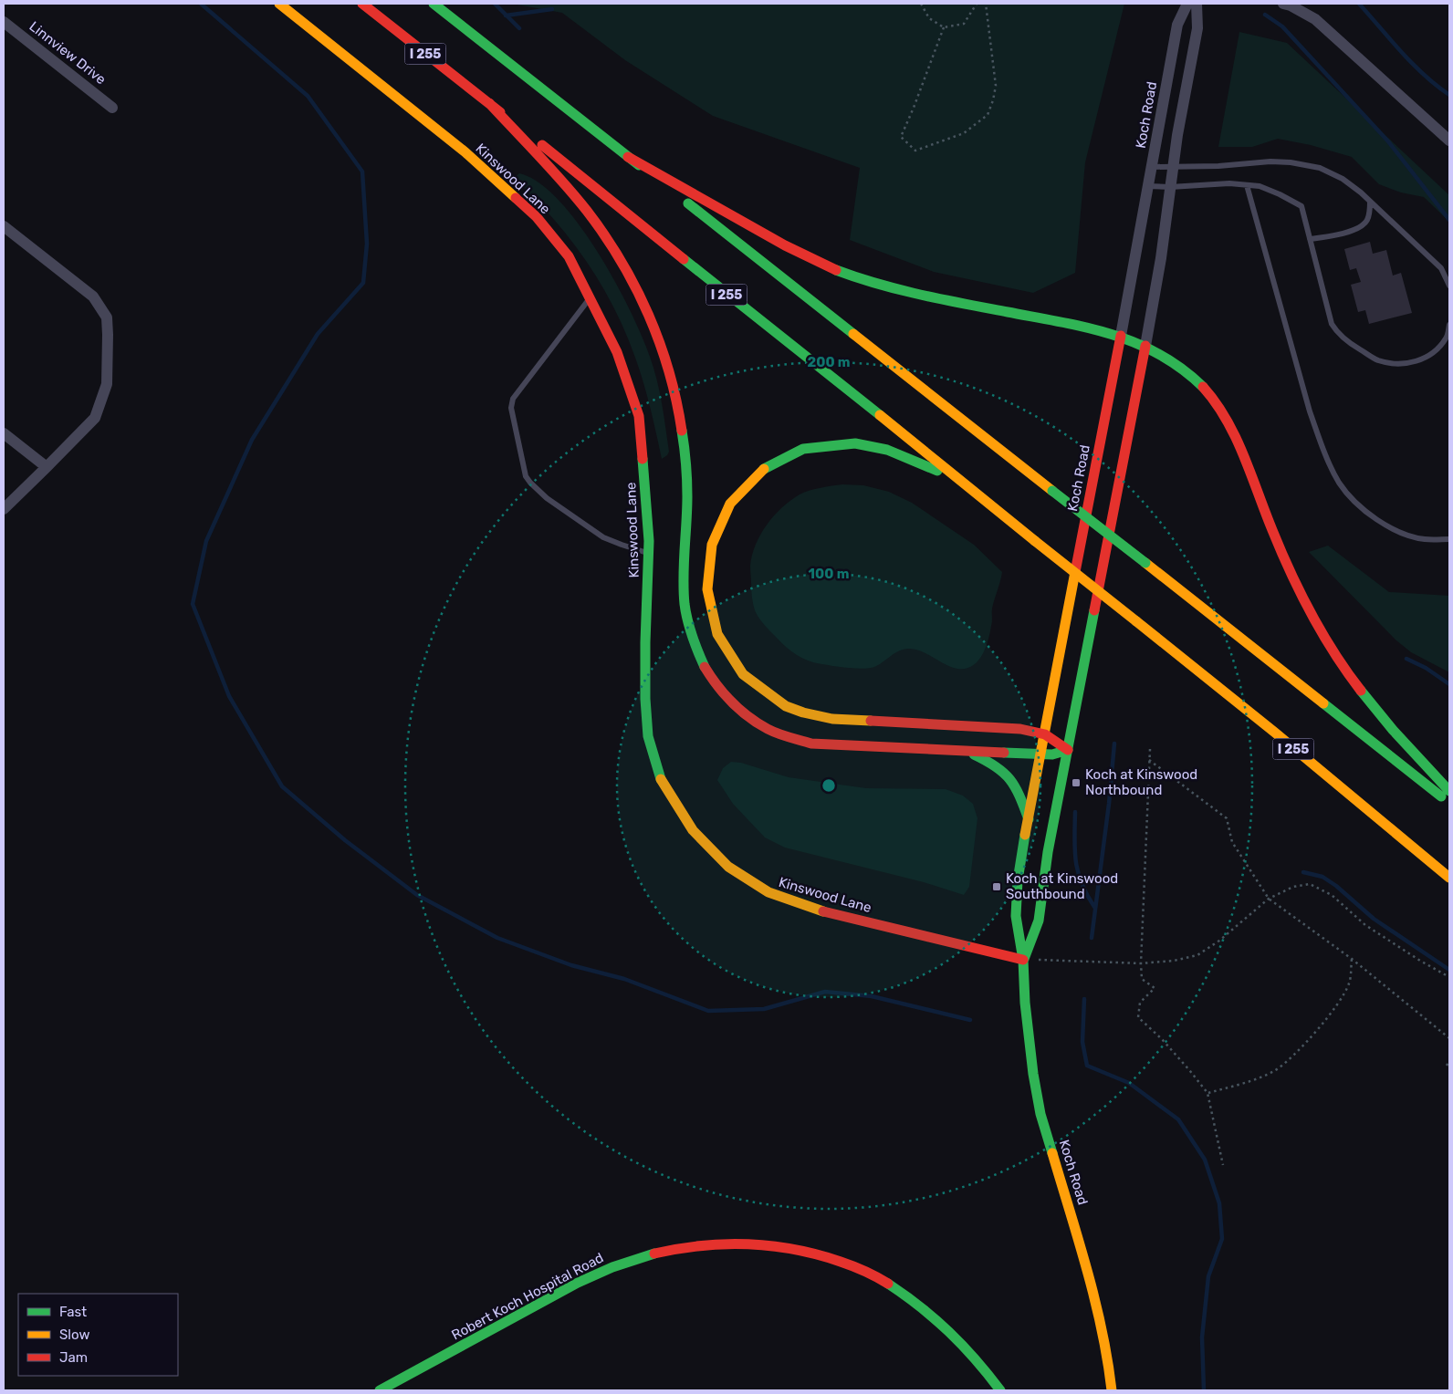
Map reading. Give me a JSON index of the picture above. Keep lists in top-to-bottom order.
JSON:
{
  "streets": {
    "main road": [
      "I 255",
      "Koch Road",
      "Kinswood Lane",
      "Robert Koch Hospital Road"
    ],
    "street": ["Linnview Drive"]
  },
  "crossings": [
    ["Koch Road", "Kinswood Lane"]
  ],
  "places": {
    "transit": ["Koch at Kinswood Northbound", "Koch at Kinswood Southbound"]
  },
  "legend": ["Fast", "Slow", "Jam"],
  "rings": ["200 m", "100 m"]
}
